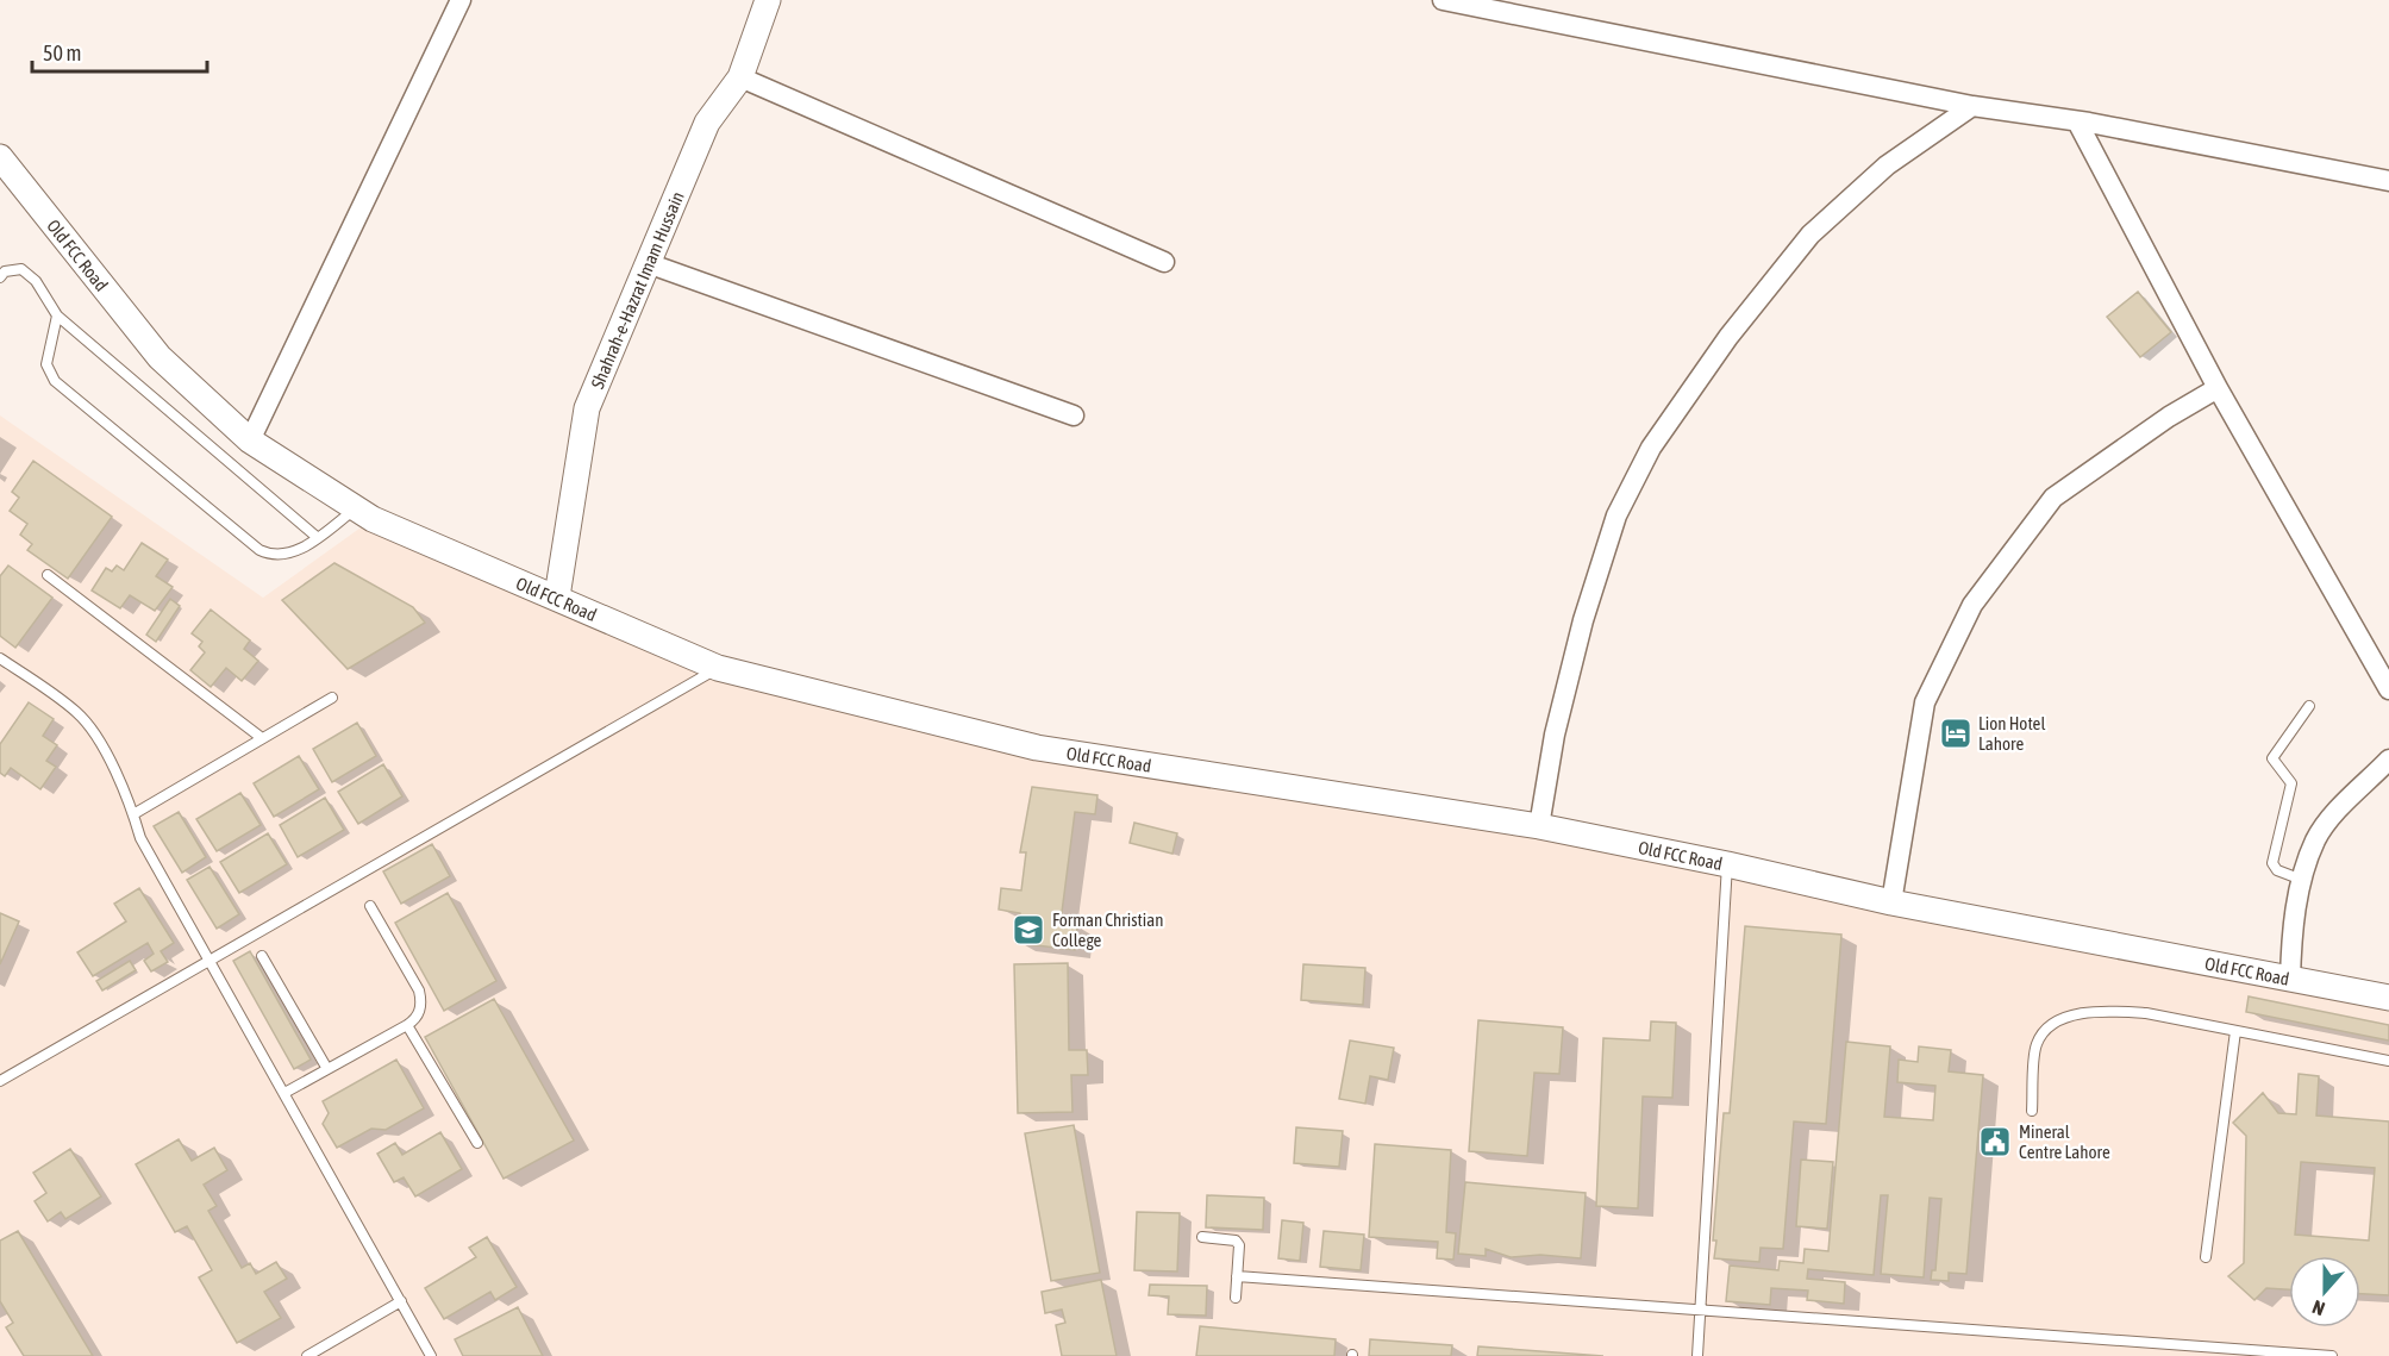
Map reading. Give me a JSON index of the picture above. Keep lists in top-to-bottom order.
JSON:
{
  "streets": {
    "street": ["Old FCC Road", "Shahrah-e-Hazrat Imam Hussain"]
  },
  "crossings": [
    ["Old FCC Road", "Shahrah-e-Hazrat Imam Hussain"]
  ],
  "places": {
    "hotel": ["Lion Hotel Lahore"],
    "school or university": ["Forman Christian College"],
    "public building": ["Mineral Centre Lahore"]
  },
  "scale_bar": "50 m",
  "north": "bottom"
}
